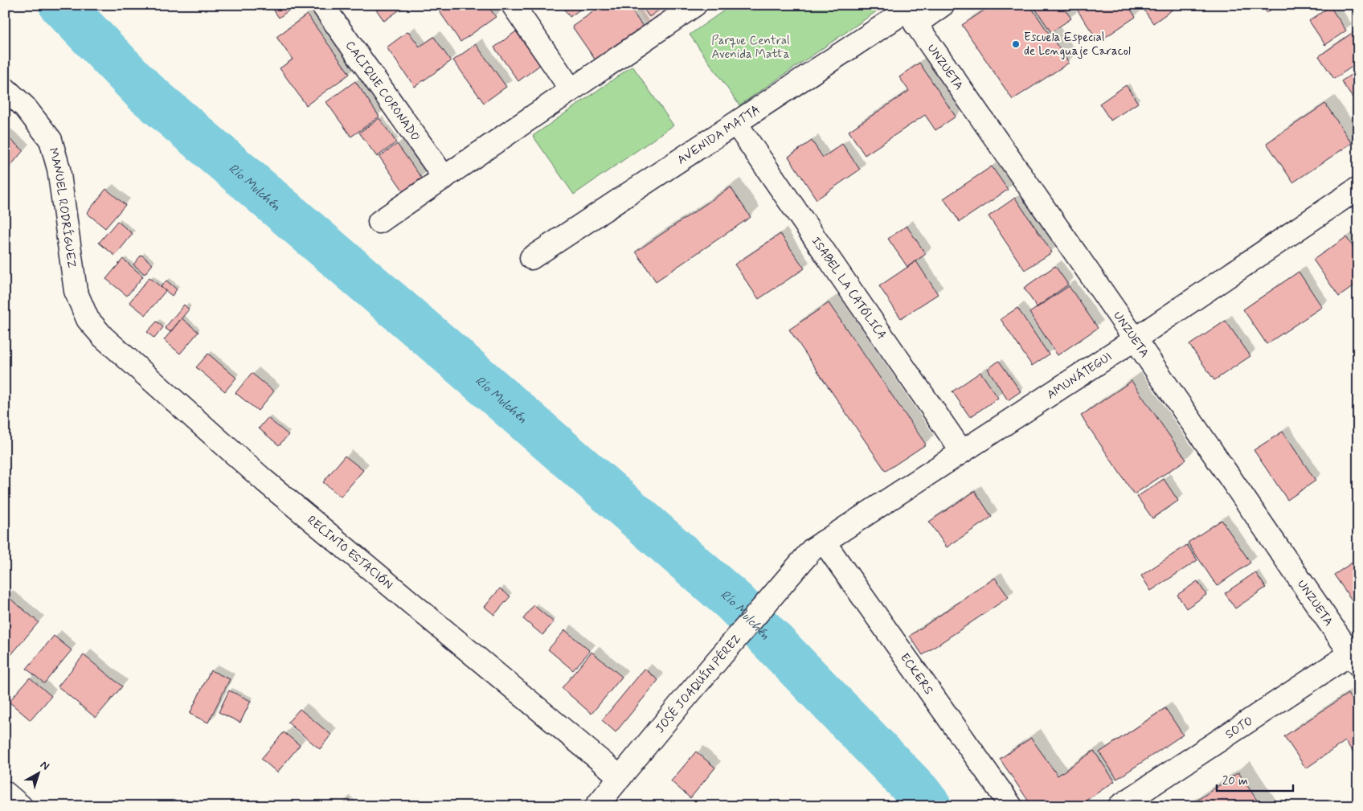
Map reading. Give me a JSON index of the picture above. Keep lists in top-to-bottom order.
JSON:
{
  "streets": {
    "street": [
      "UNZUETA",
      "CACIQUE CORONADO",
      "AVENIDA MATTA",
      "MANUEL RODRÍGUEZ",
      "ISABEL LA CATÓLICA",
      "AMUNÁTEGUI",
      "RECINTO ESTACIÓN",
      "ECKERS",
      "JOSÉ JOAQUÍN PÉREZ",
      "SOTO"
    ]
  },
  "crossings": [
    ["UNZUETA", "AVENIDA MATTA"],
    ["UNZUETA", "AMUNÁTEGUI"],
    ["UNZUETA", "SOTO"],
    ["AVENIDA MATTA", "ISABEL LA CATÓLICA"],
    ["MANUEL RODRÍGUEZ", "RECINTO ESTACIÓN"],
    ["ISABEL LA CATÓLICA", "AMUNÁTEGUI"],
    ["AMUNÁTEGUI", "ECKERS"],
    ["AMUNÁTEGUI", "JOSÉ JOAQUÍN PÉREZ"],
    ["RECINTO ESTACIÓN", "JOSÉ JOAQUÍN PÉREZ"]
  ],
  "water": ["Río Mulchén"],
  "parks": ["Parque Central Avenida Matta"],
  "places": ["Escuela Especial de Lenguaje Caracol"],
  "scale_bar": "20 m",
  "north": "top right"
}
